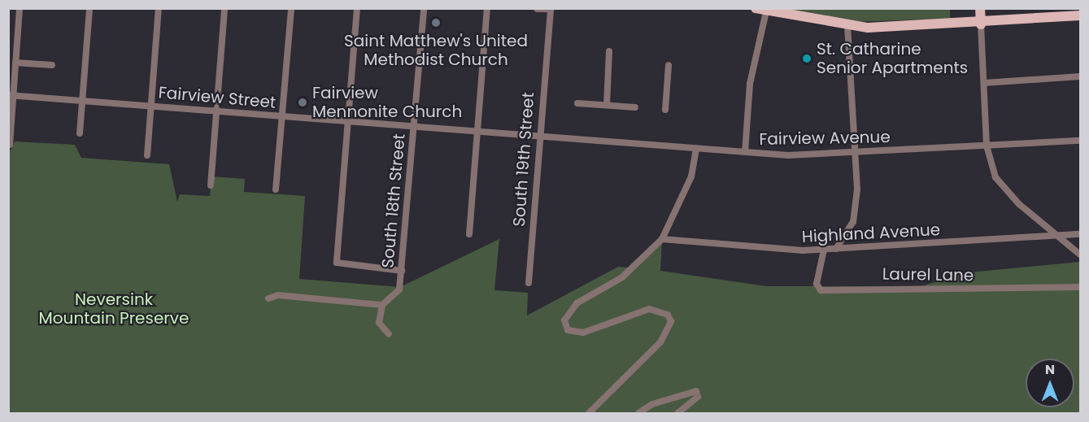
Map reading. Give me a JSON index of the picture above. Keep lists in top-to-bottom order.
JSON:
{
  "streets": {
    "street": [
      "Fairview Street",
      "Fairview Avenue",
      "South 19th Street",
      "South 18th Street",
      "Highland Avenue",
      "Laurel Lane"
    ]
  },
  "crossings": [
    ["Fairview Street", "Fairview Avenue"],
    ["Fairview Street", "South 19th Street"],
    ["Fairview Street", "South 18th Street"],
    ["Fairview Avenue", "South 19th Street"],
    ["Highland Avenue", "Laurel Lane"]
  ],
  "parks": ["Neversink Mountain Preserve"],
  "places": ["Saint Matthew's United Methodist Church", "St. Catharine Senior Apartments", "Fairview Mennonite Church"],
  "north": "top"
}
